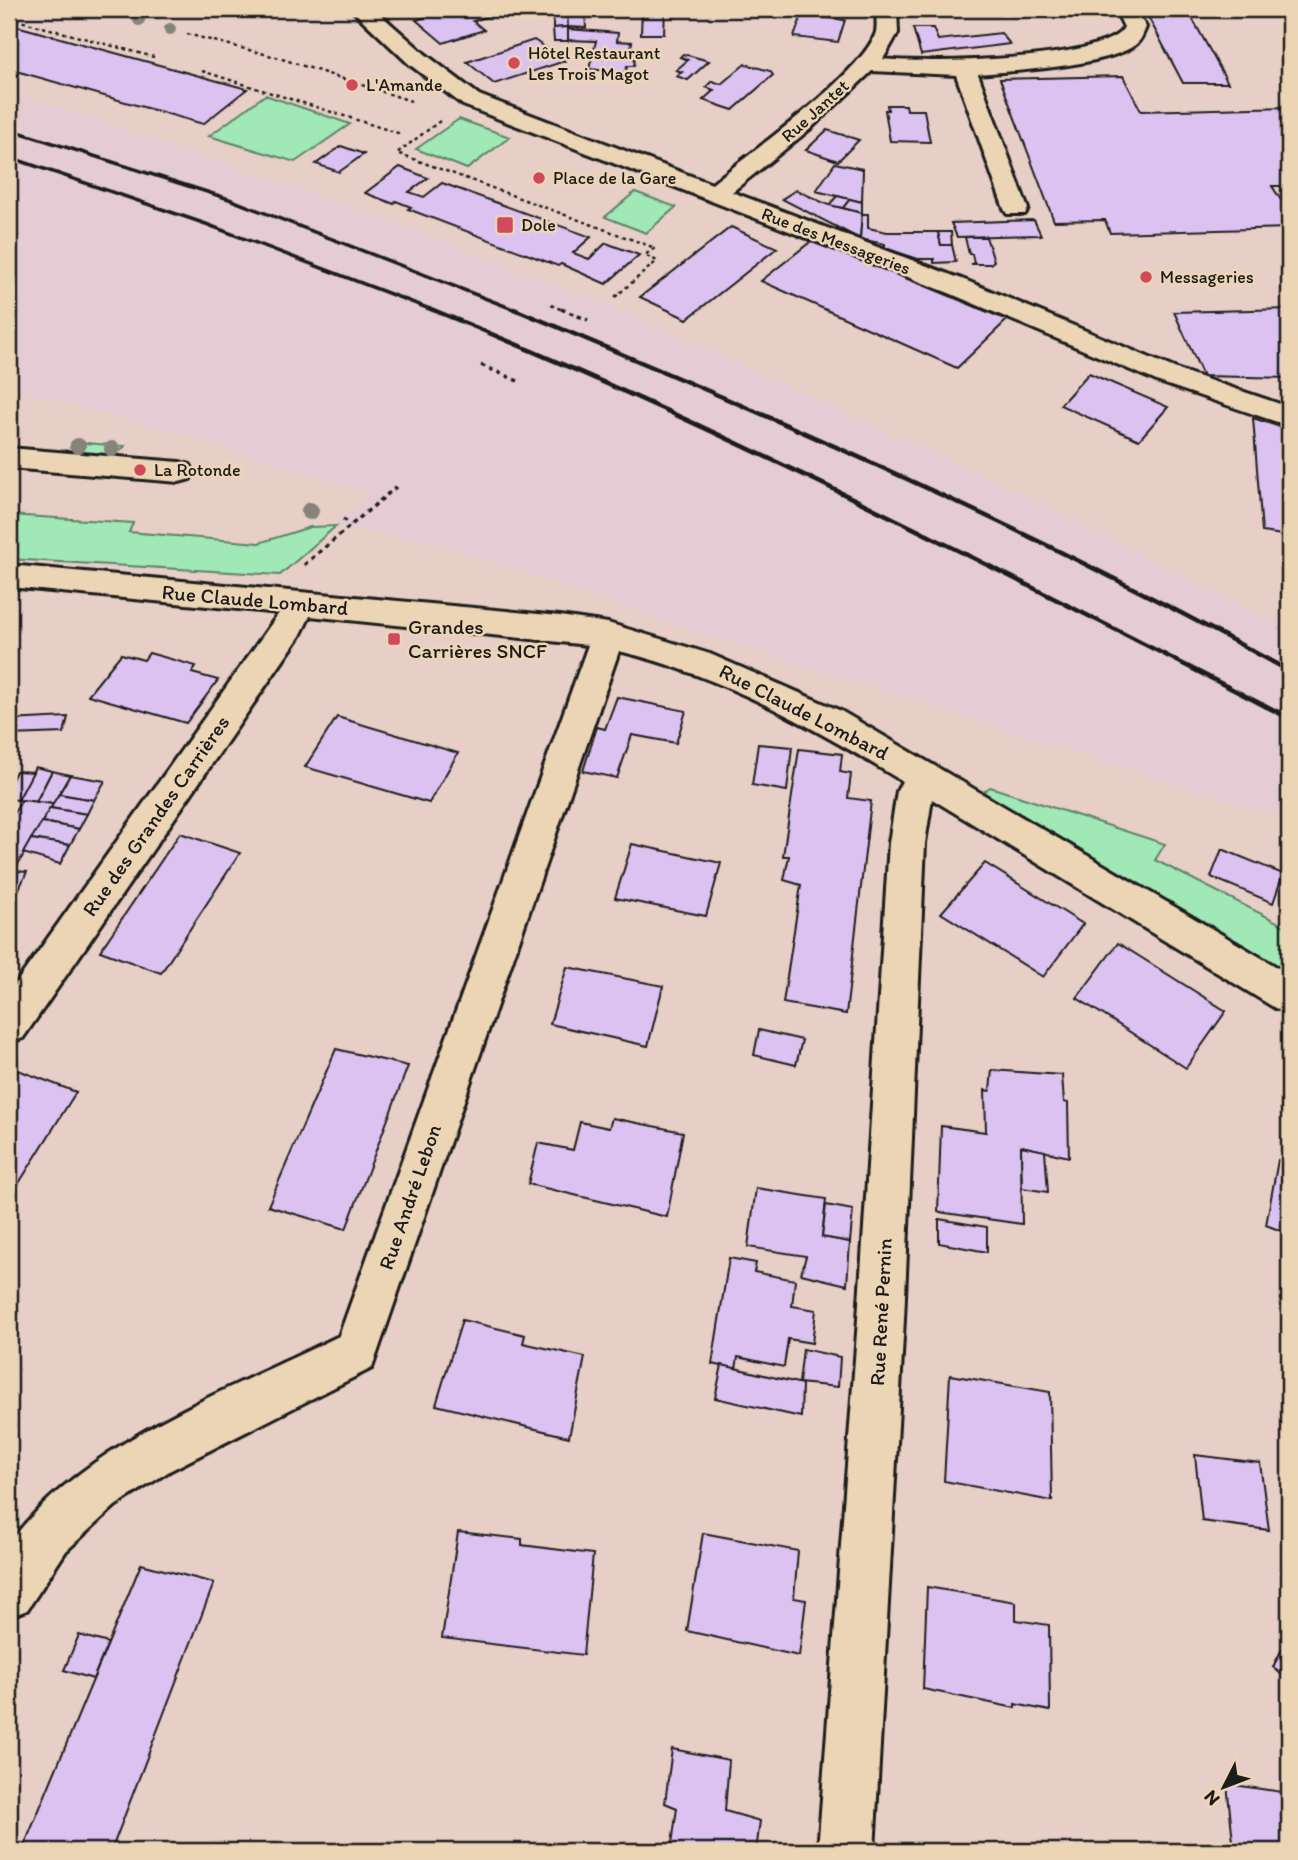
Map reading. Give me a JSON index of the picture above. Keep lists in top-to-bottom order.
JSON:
{
  "streets": {
    "street": [
      "Rue Jantet",
      "Rue des Messageries",
      "Rue Claude Lombard",
      "Rue des Grandes Carrières",
      "Rue André Lebon",
      "Rue René Pernin"
    ]
  },
  "crossings": [
    ["Rue Jantet", "Rue des Messageries"],
    ["Rue Claude Lombard", "Rue des Grandes Carrières"],
    ["Rue Claude Lombard", "Rue André Lebon"],
    ["Rue Claude Lombard", "Rue René Pernin"]
  ],
  "places": {
    "other": [
      "Hôtel Restaurant Les Trois Magot",
      "L'Amande",
      "Place de la Gare",
      "Messageries",
      "La Rotonde"
    ],
    "transit": ["Dole", "Grandes Carrières SNCF"]
  },
  "north": "bottom left"
}
